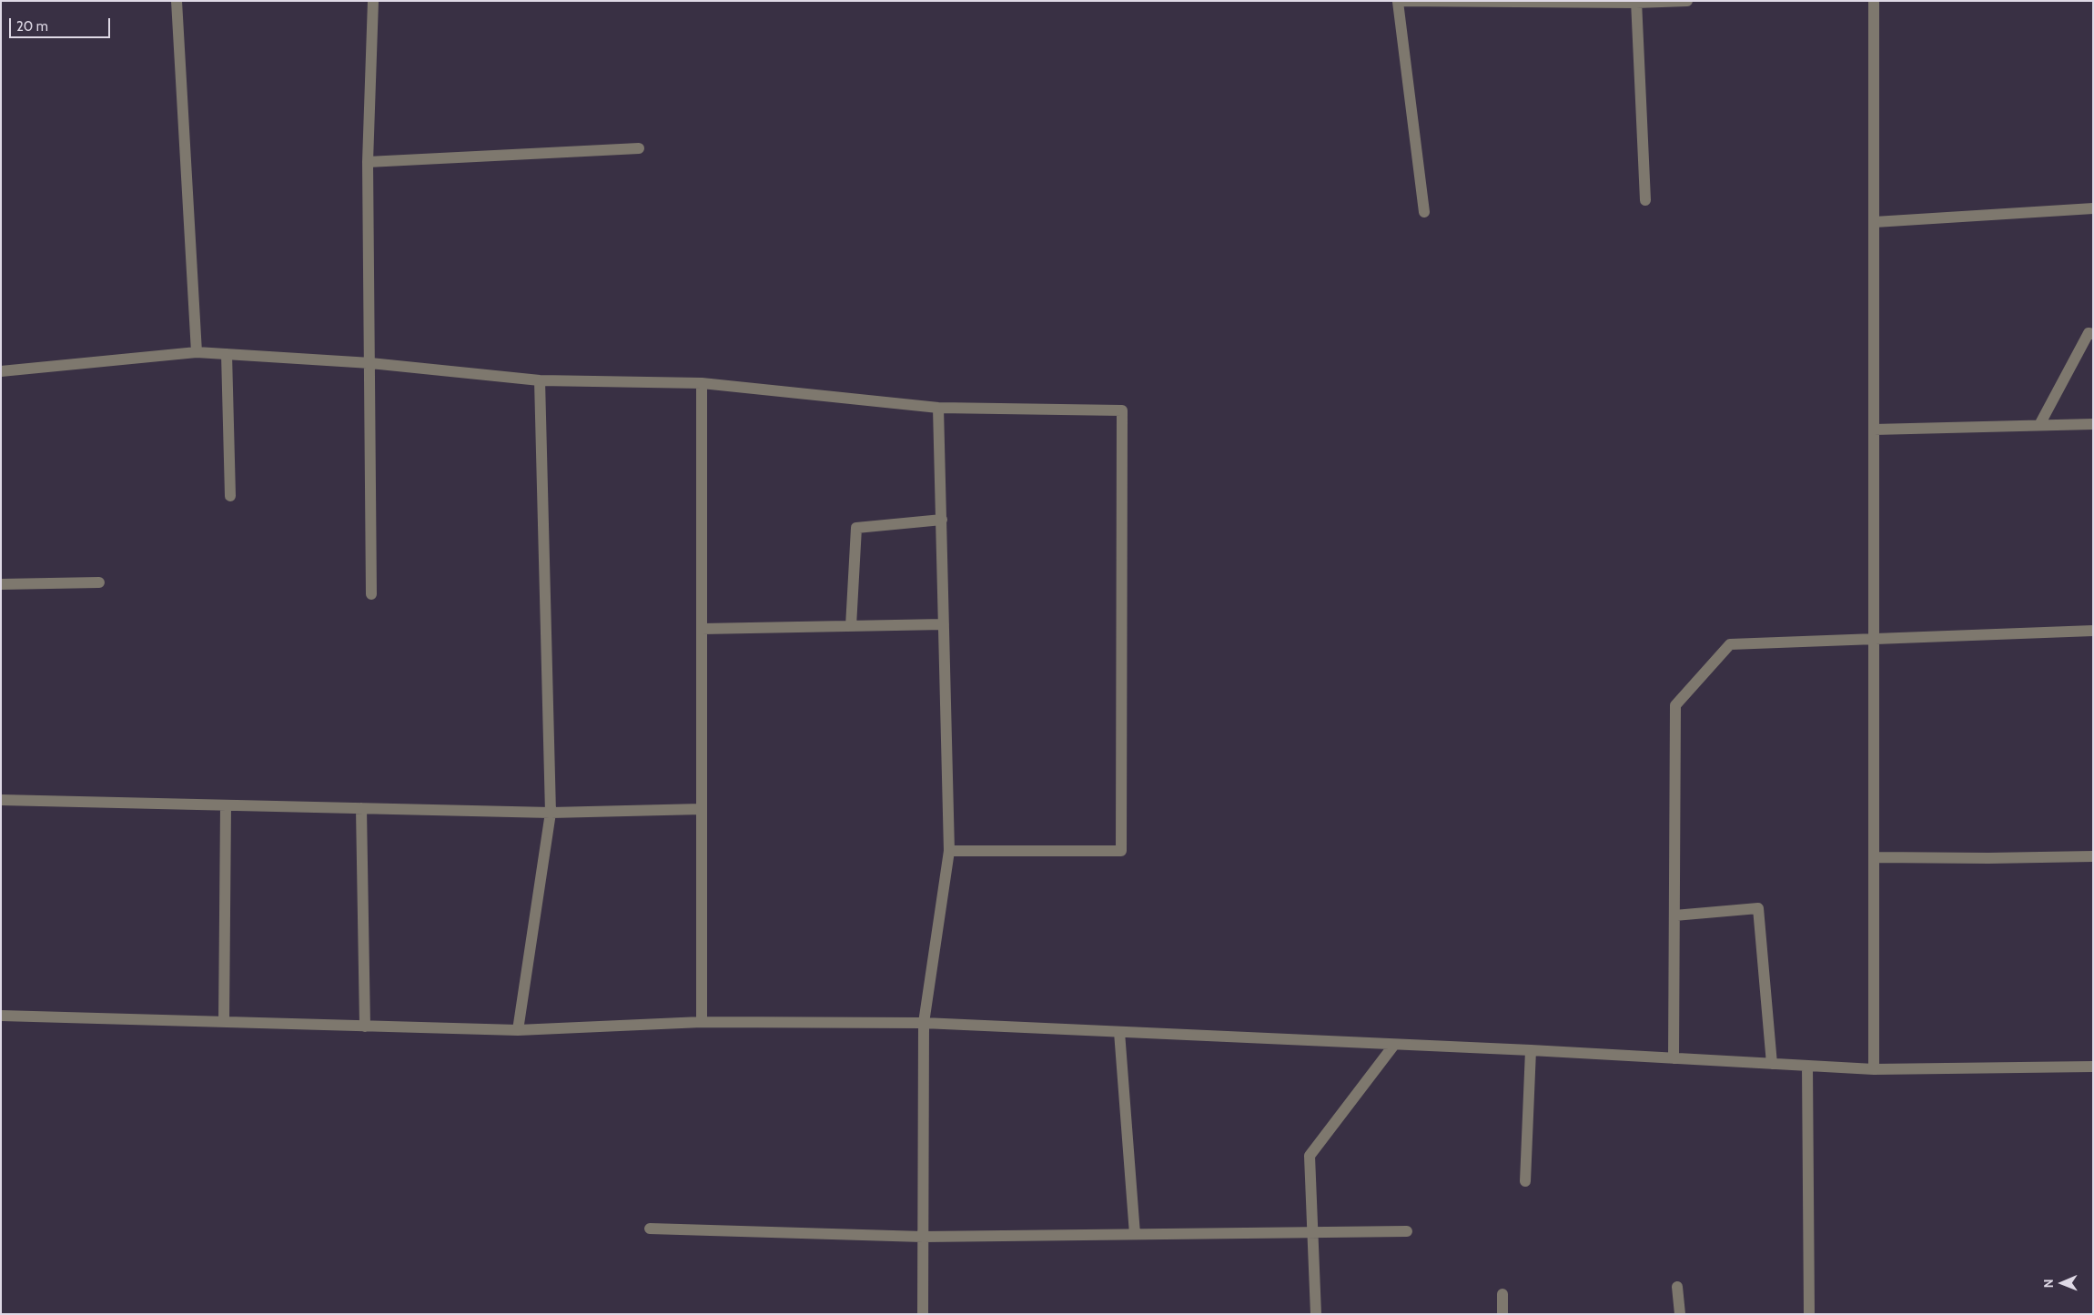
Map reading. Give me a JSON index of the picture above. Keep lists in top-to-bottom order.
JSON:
{
  "scale_bar": "20 m",
  "north": "left"
}
